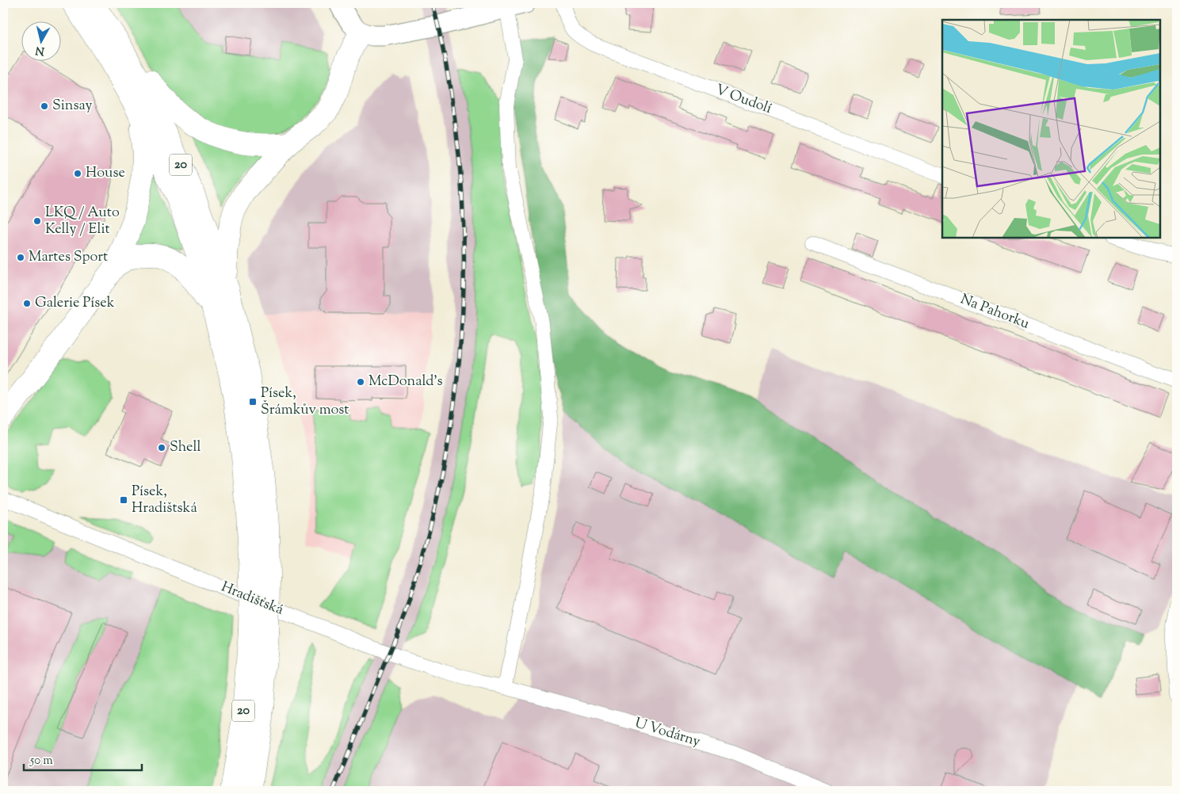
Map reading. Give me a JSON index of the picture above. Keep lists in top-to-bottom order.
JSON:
{
  "streets": {
    "highway": ["20"],
    "street": [
      "V Oudolí",
      "Na Pahorku",
      "Hradišťská",
      "U Vodárny"
    ]
  },
  "crossings": [
    ["Hradišťská", "U Vodárny"]
  ],
  "places": {
    "other": [
      "Sinsay",
      "House",
      "LKQ / Auto Kelly / Elit",
      "Martes Sport",
      "Galerie Písek",
      "McDonald's",
      "Shell"
    ],
    "transit": ["Písek, Šrámkův most", "Písek, Hradištská"]
  },
  "scale_bar": "50 m",
  "north": "bottom"
}
